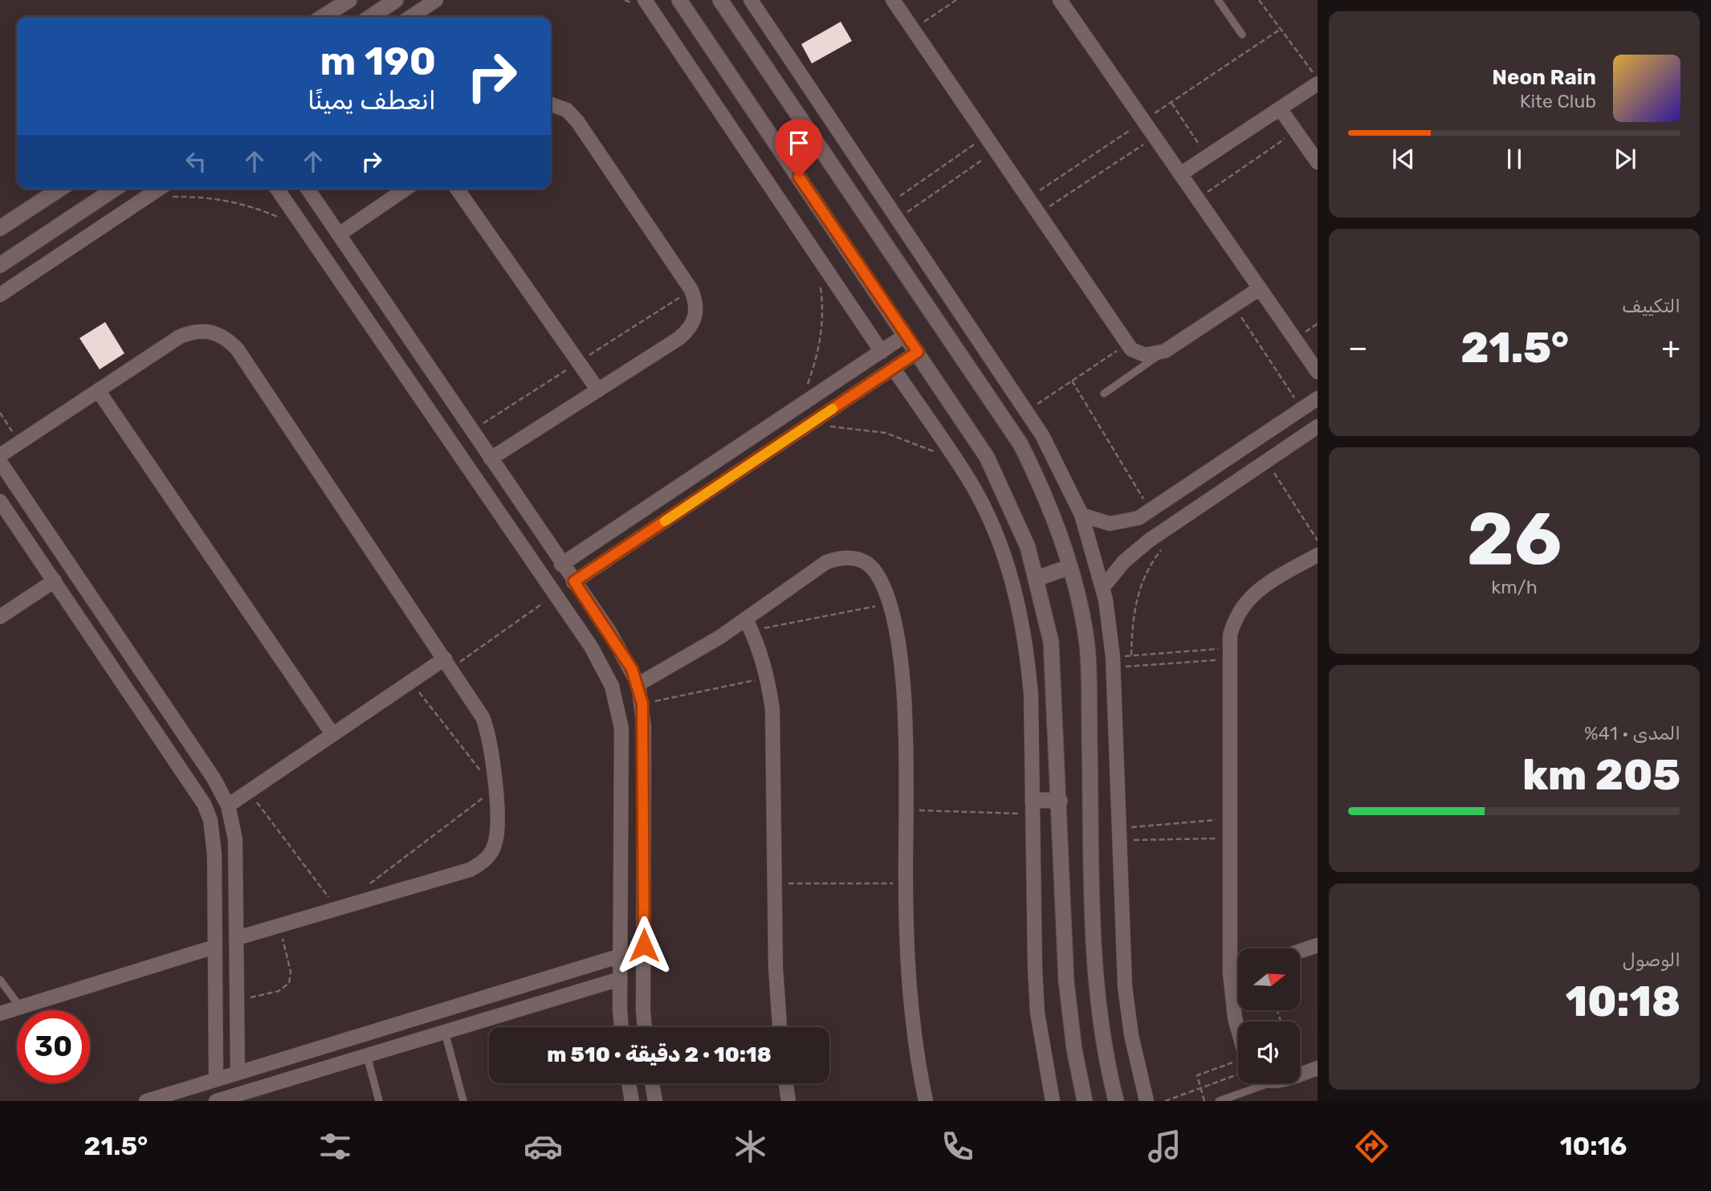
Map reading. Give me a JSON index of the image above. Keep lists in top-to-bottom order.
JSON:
{
  "north": "right",
  "page": {
    "turn": ["190 m", "انعطف يمينًا"],
    "song": ["Neon Rain", "Kite Club"],
    "tile": [
      "التكييف",
      ["26", "km/h"],
      ["المدى · 41%", "205 km"],
      ["الوصول", "10:18"]
    ],
    "heat": ["−", "21.5°", "+"],
    "limit": "30",
    "trip": "10:18 · 2 دقيقة · 510 m",
    "tabs": ["10:16", "21.5°"]
  }
}
